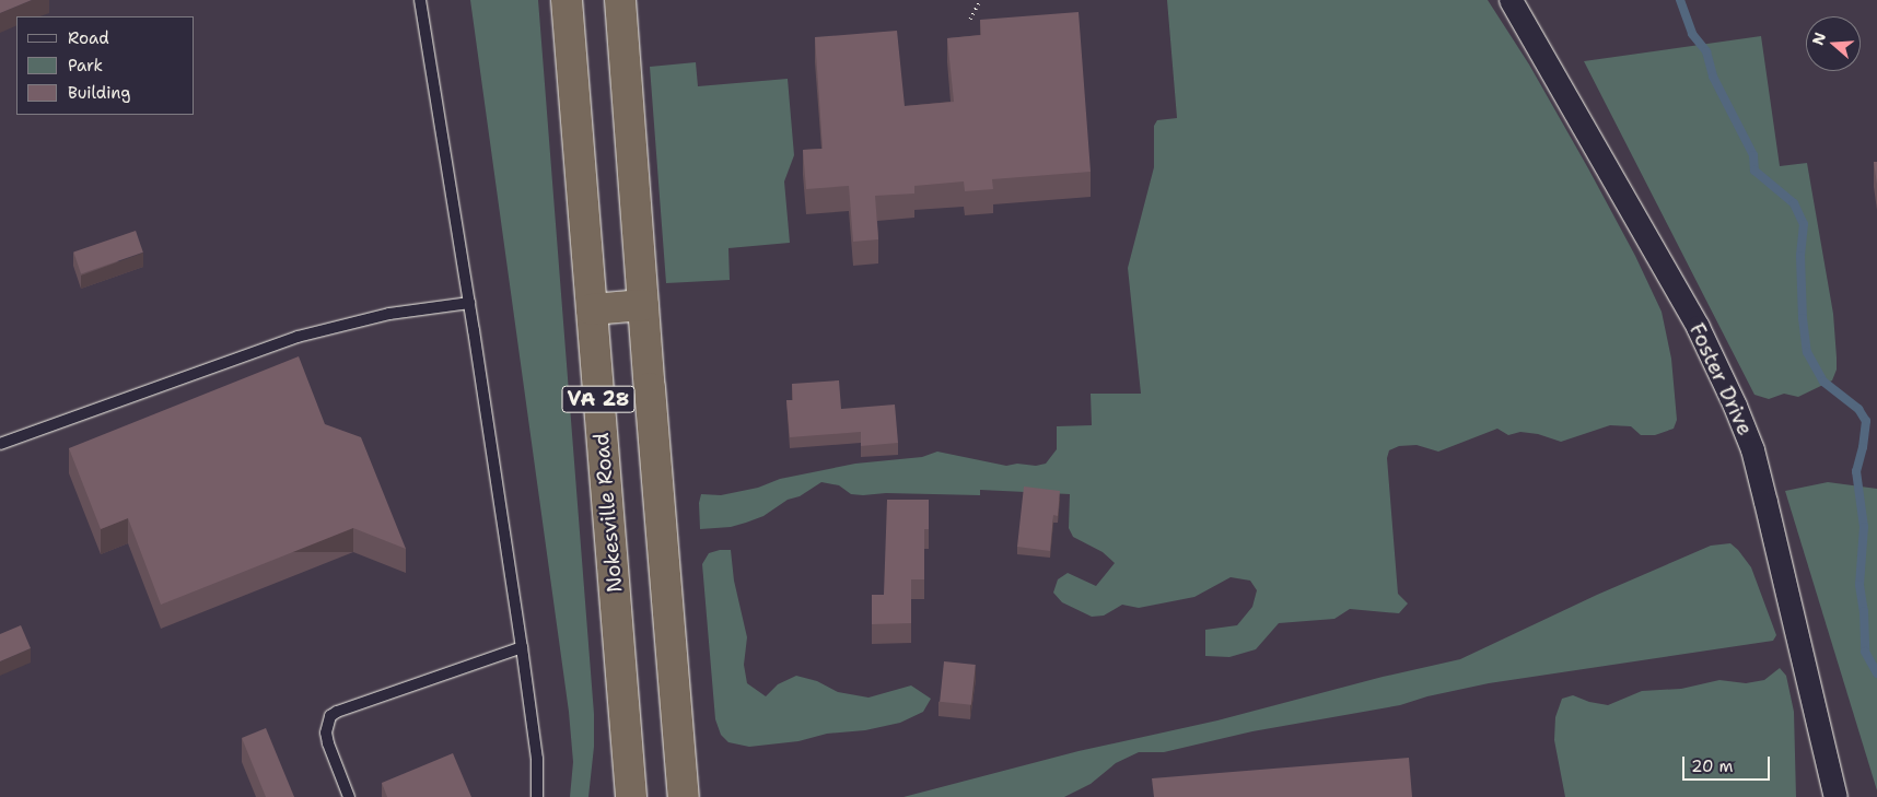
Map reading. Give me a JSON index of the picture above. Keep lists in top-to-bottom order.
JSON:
{
  "streets": {
    "highway": ["VA 28", "Nokesville Road"],
    "street": ["Foster Drive"]
  },
  "legend": ["Road", "Park", "Building"],
  "scale_bar": "20 m",
  "north": "left"
}
